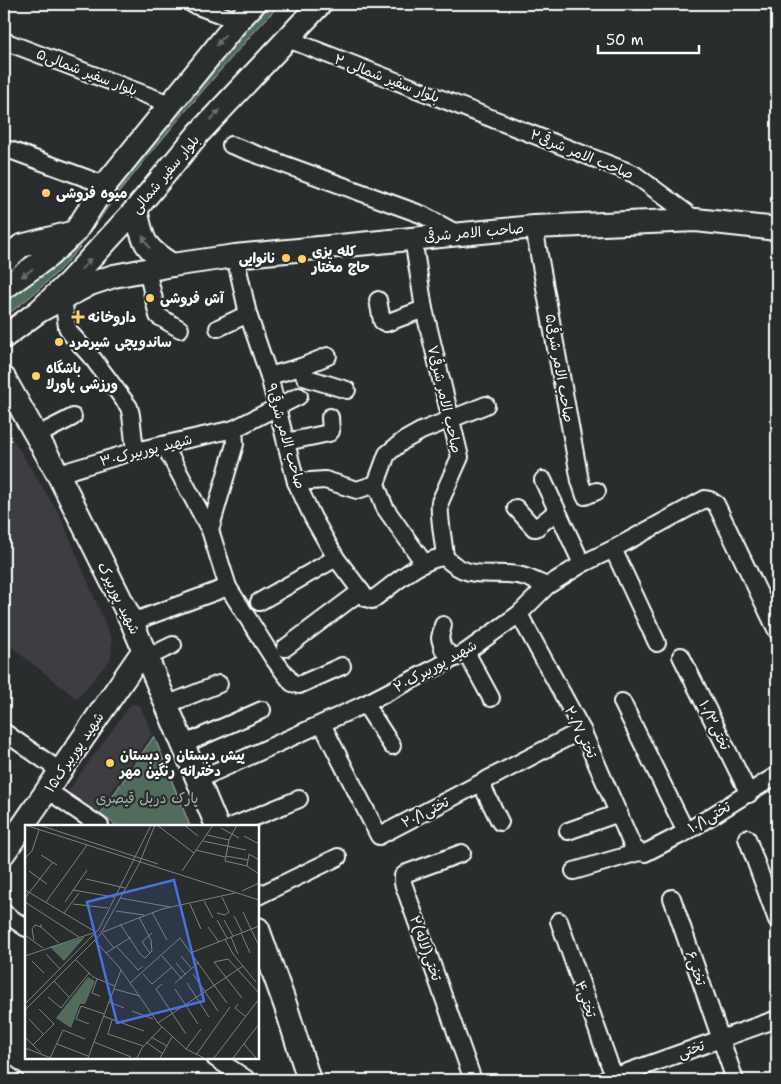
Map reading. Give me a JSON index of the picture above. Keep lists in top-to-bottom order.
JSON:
{
  "streets": {
    "street": [
      "بلوار سفیر شمالی۵",
      "بلوار سفیر شمالی ۲",
      "۲صاحب الامر شرقی",
      "بلوار سفیر شمالی",
      "صاحب الامر شرقی",
      "صاحب الامر شرقی۵",
      "صاحب الامر شرقی۷",
      "صاحب الامر شرقی۹",
      "شهید پوربیرک۳۰",
      "شهید پوربیرک",
      "شهید پوربیرک۲۰",
      "تختی۱۰/۳",
      "تختی۲۰/۷",
      "شهید پوربیرک۱۵",
      "تختی۲۰/۱",
      "تختی۱۰/۱",
      "۲تختی(لاله)",
      "تختی۶",
      "تختی۴",
      "تختی"
    ]
  },
  "crossings": [
    ["بلوار سفیر شمالی ۲", "۲صاحب الامر شرقی"],
    ["بلوار سفیر شمالی ۲", "بلوار سفیر شمالی"],
    ["۲صاحب الامر شرقی", "صاحب الامر شرقی"],
    ["بلوار سفیر شمالی", "صاحب الامر شرقی"],
    ["صاحب الامر شرقی", "صاحب الامر شرقی۵"],
    ["صاحب الامر شرقی", "صاحب الامر شرقی۷"],
    ["صاحب الامر شرقی", "صاحب الامر شرقی۹"],
    ["صاحب الامر شرقی۹", "شهید پوربیرک۳۰"],
    ["شهید پوربیرک۳۰", "شهید پوربیرک"],
    ["شهید پوربیرک", "شهید پوربیرک۲۰"],
    ["شهید پوربیرک", "شهید پوربیرک۱۵"],
    ["شهید پوربیرک۲۰", "تختی۲۰/۷"],
    ["شهید پوربیرک۲۰", "تختی۲۰/۱"],
    ["تختی۱۰/۳", "تختی۱۰/۱"],
    ["تختی۲۰/۷", "تختی۲۰/۱"],
    ["تختی۲۰/۷", "تختی۱۰/۱"],
    ["تختی۶", "تختی"],
    ["تختی۴", "تختی"]
  ],
  "parks": ["پارک دریل قیصری"],
  "places": {
    "other": [
      "میوه فروشی",
      "نانوایی",
      "کله پزی حاج مختار",
      "آش فروشی",
      "ساندویچی شیرمرد",
      "باشگاه ورزشی پاورلا",
      "پیش دبستان و دبستان دخترانه رنگین مهر"
    ],
    "health": ["داروخانه"]
  },
  "scale_bar": "50 m"
}
